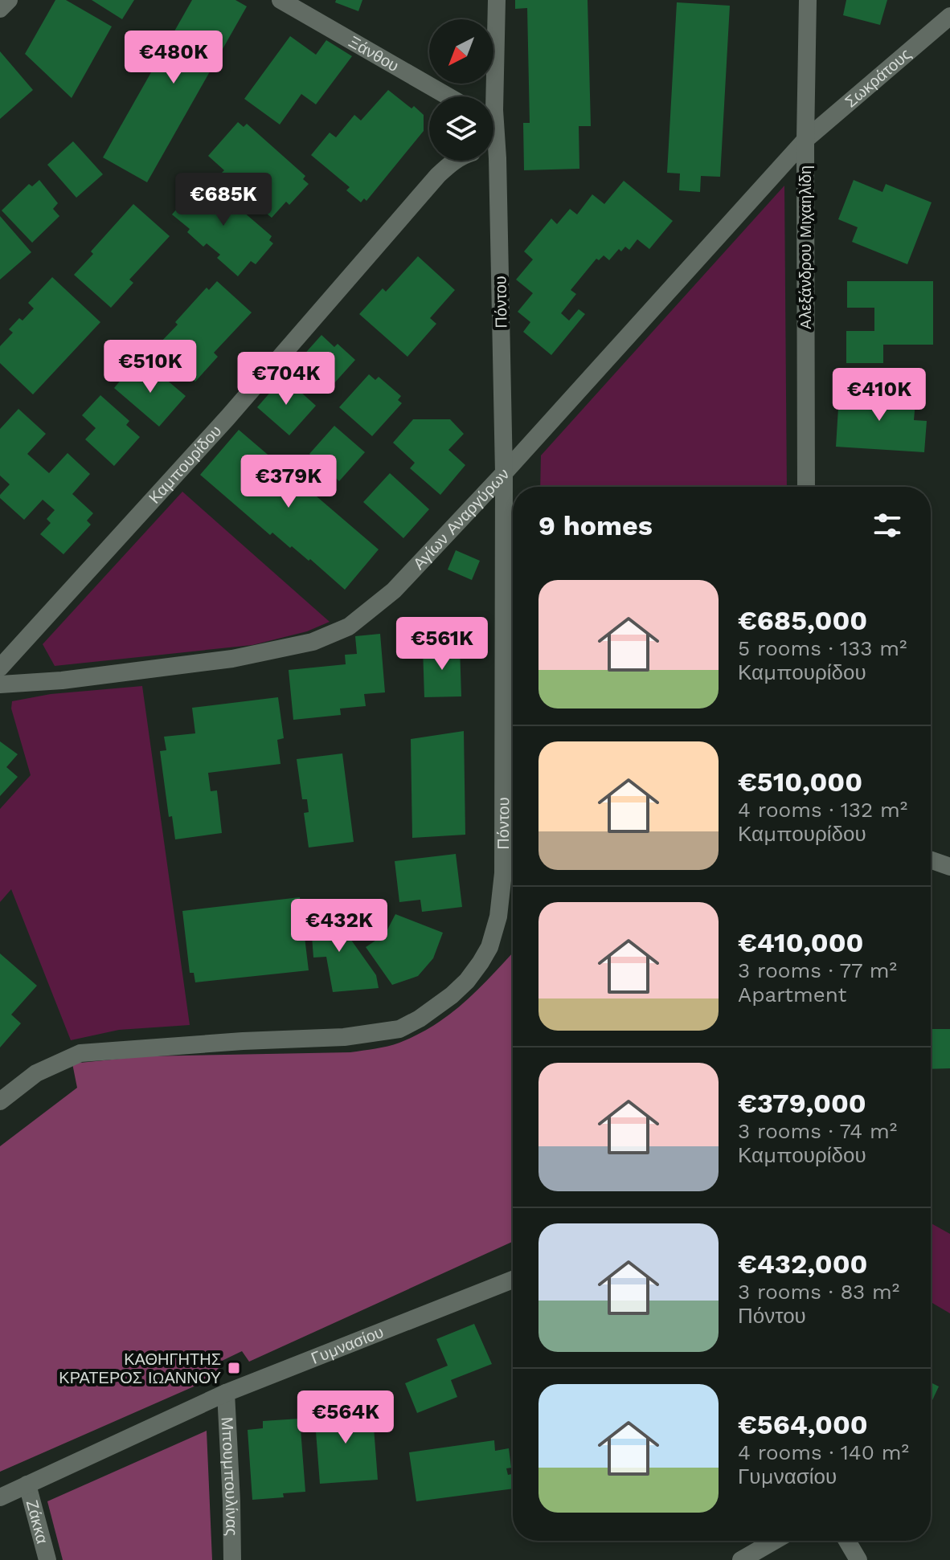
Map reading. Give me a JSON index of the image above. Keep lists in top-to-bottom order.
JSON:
{
  "streets": {
    "street": [
      "Ξάνθου",
      "Σωκράτους",
      "Aλεξάνδρου Mιχαηλίδη",
      "Πόντου",
      "Καμπουρίδου",
      "Αγίων Αναργύρων",
      "Γυμνασίου",
      "Μπουμπουλίνας",
      "Ζάκκα"
    ]
  },
  "crossings": [
    ["Σωκράτους", "Aλεξάνδρου Mιχαηλίδη"],
    ["Σωκράτους", "Αγίων Αναργύρων"],
    ["Aλεξάνδρου Mιχαηλίδη", "Αγίων Αναργύρων"],
    ["Πόντου", "Αγίων Αναργύρων"],
    ["Γυμνασίου", "Μπουμπουλίνας"],
    ["Γυμνασίου", "Ζάκκα"]
  ],
  "places": {
    "transit": ["ΚΑΘΗΓΗΤΗΣ ΚΡΑΤΕΡΟΣ ΙΩΑΝΝΟΥ"]
  },
  "north": "bottom left",
  "page": {
    "price": [
      "€480K",
      "€685K",
      "€510K",
      "€704K",
      "€410K",
      "€379K",
      "€561K",
      "€432K",
      "€564K"
    ],
    "heading": "9 homes",
    "list": [
      {
        "name": "€685,000",
        "note": "5 rooms · 133 m² · Καμπουρίδου"
      },
      {
        "name": "€510,000",
        "note": "4 rooms · 132 m² · Καμπουρίδου"
      },
      {
        "name": "€410,000",
        "note": "3 rooms · 77 m² · Apartment"
      },
      {
        "name": "€379,000",
        "note": "3 rooms · 74 m² · Καμπουρίδου"
      },
      {
        "name": "€432,000",
        "note": "3 rooms · 83 m² · Πόντου"
      },
      {
        "name": "€564,000",
        "note": "4 rooms · 140 m² · Γυμνασίου"
      }
    ]
  }
}
